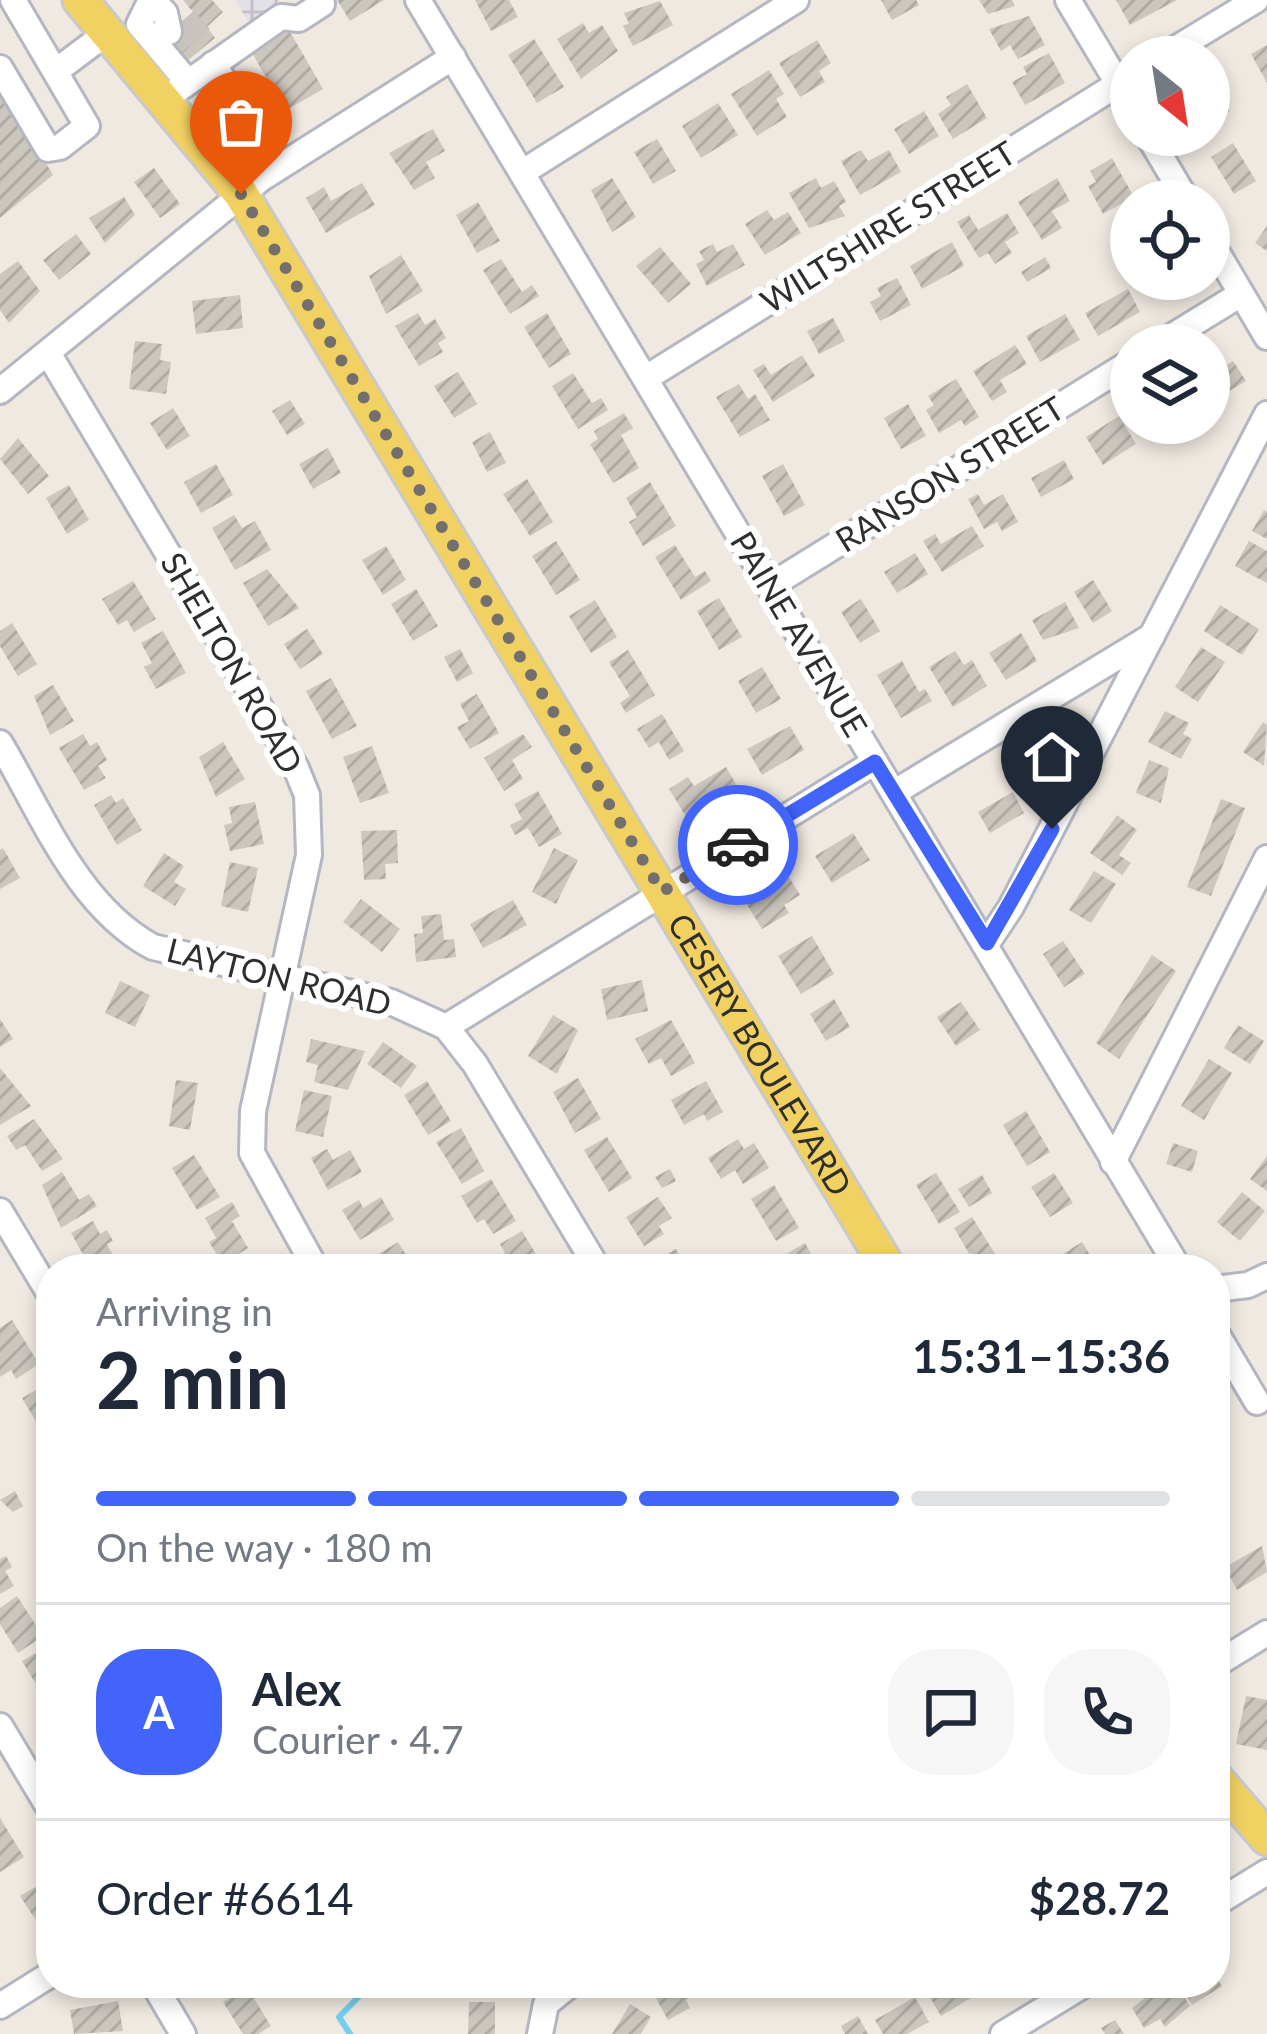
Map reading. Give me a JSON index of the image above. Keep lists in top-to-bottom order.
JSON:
{
  "streets": {
    "main road": ["CESERY BOULEVARD"],
    "street": [
      "WILTSHIRE STREET",
      "RANSON STREET",
      "PAINE AVENUE",
      "SHELTON ROAD",
      "LAYTON ROAD"
    ]
  },
  "crossings": [
    ["WILTSHIRE STREET", "PAINE AVENUE"],
    ["RANSON STREET", "PAINE AVENUE"],
    ["SHELTON ROAD", "LAYTON ROAD"]
  ],
  "north": "bottom right",
  "page": {
    "heading": ["2 min", "Arriving in", "15:31–15:36"],
    "panel": [
      "Alex",
      "Courier · 4.7",
      "Order #6614",
      "$28.72"
    ],
    "bar": "On the way · 180 m",
    "round": "A"
  }
}
